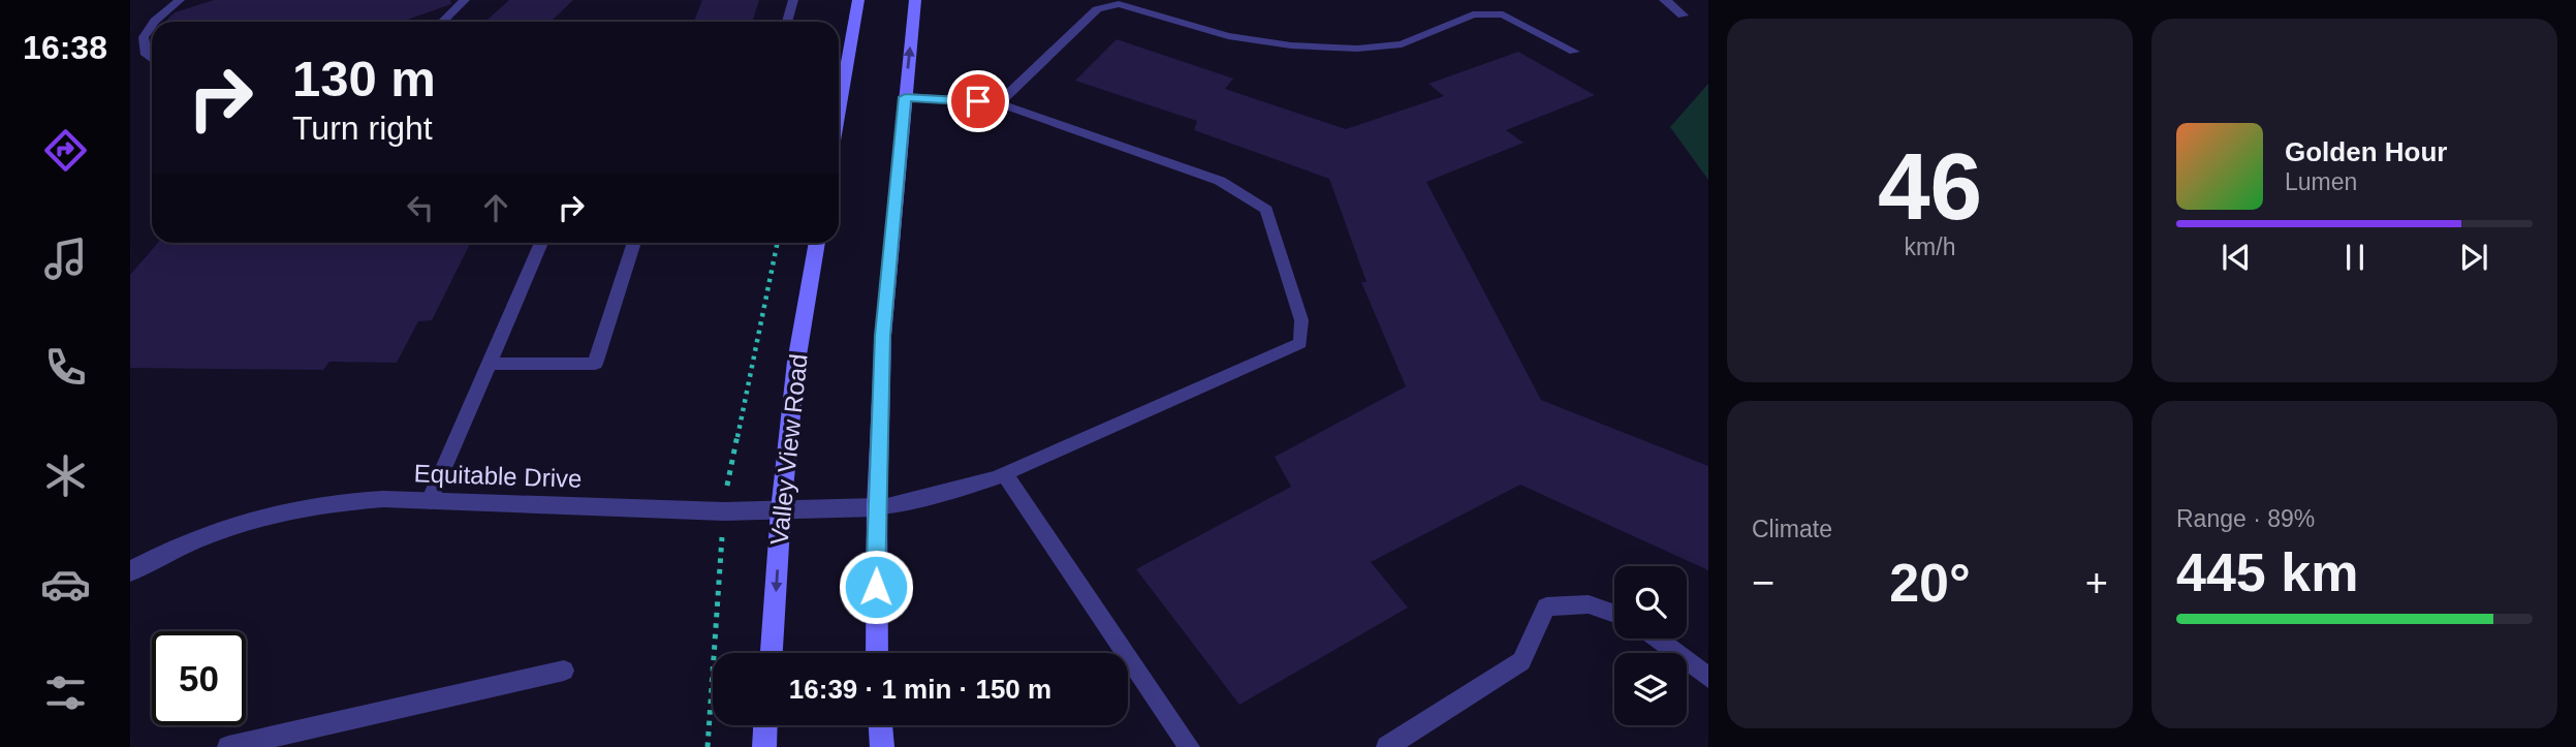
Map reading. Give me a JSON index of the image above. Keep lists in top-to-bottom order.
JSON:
{
  "streets": {
    "main road": ["Valley View Road"],
    "street": ["Equitable Drive"]
  },
  "crossings": [
    ["Valley View Road", "Equitable Drive"]
  ],
  "page": {
    "tabs": "16:38",
    "tile": [
      ["46", "km/h"],
      "Climate",
      ["Range · 89%", "445 km"]
    ],
    "turn": ["130 m", "Turn right"],
    "song": ["Golden Hour", "Lumen"],
    "heat": ["−", "20°", "+"],
    "limit": "50",
    "trip": "16:39 · 1 min · 150 m"
  }
}
